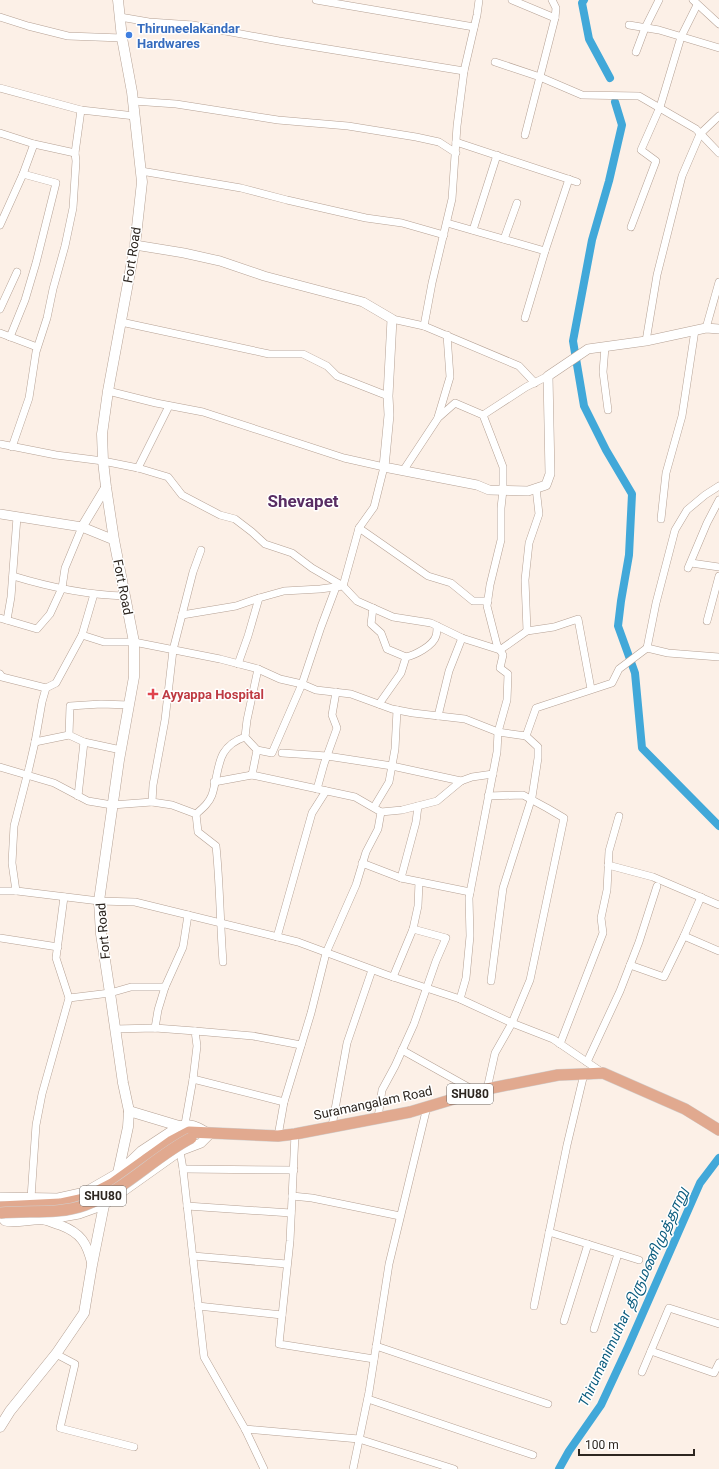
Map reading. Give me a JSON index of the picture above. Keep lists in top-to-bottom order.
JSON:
{
  "streets": {
    "main road": ["Fort Road", "SHU80", "Suramangalam Road"]
  },
  "crossings": [
    ["SHU80", "Suramangalam Road"]
  ],
  "districts": ["Shevapet"],
  "water": ["Thirumanimuthar திருமணிமுத்தாறு"],
  "places": {
    "other": ["Thiruneelakandar Hardwares"],
    "health": ["Ayyappa Hospital"]
  },
  "scale_bar": "100 m"
}
